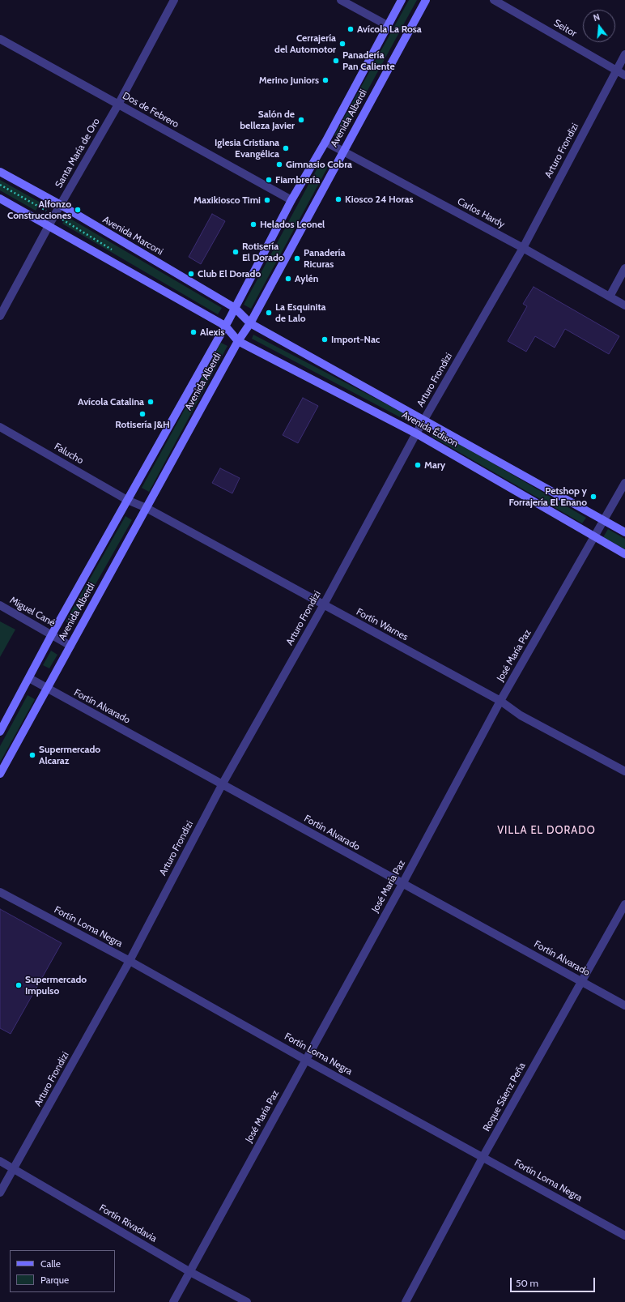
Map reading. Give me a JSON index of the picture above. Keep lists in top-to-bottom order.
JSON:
{
  "streets": {
    "main road": ["Avenida Alberdi", "Avenida Marconi", "Avenida Édison"],
    "street": [
      "Seitor",
      "Dos de Febrero",
      "Arturo Frondizi",
      "Santa María de Oro",
      "Carlos Hardy",
      "Falucho",
      "Miguel Cané",
      "Fortín Warnes",
      "José María Paz",
      "Fortín Alvarado",
      "Fortín Loma Negra",
      "Roque Sáenz Peña",
      "Fortín Rivadavia"
    ]
  },
  "crossings": [
    ["Seitor", "Arturo Frondizi"],
    ["Dos de Febrero", "Avenida Alberdi"],
    ["Dos de Febrero", "Santa María de Oro"],
    ["Avenida Alberdi", "Carlos Hardy"],
    ["Avenida Alberdi", "Avenida Marconi"],
    ["Avenida Alberdi", "Avenida Édison"],
    ["Avenida Alberdi", "Falucho"],
    ["Avenida Alberdi", "Miguel Cané"],
    ["Avenida Alberdi", "Fortín Warnes"],
    ["Avenida Alberdi", "Fortín Alvarado"],
    ["Arturo Frondizi", "Carlos Hardy"],
    ["Arturo Frondizi", "Avenida Édison"],
    ["Arturo Frondizi", "Fortín Warnes"],
    ["Arturo Frondizi", "Fortín Alvarado"],
    ["Arturo Frondizi", "Fortín Loma Negra"],
    ["Arturo Frondizi", "Fortín Rivadavia"],
    ["Santa María de Oro", "Avenida Marconi"],
    ["Avenida Marconi", "Avenida Édison"],
    ["Avenida Édison", "José María Paz"],
    ["Falucho", "Fortín Warnes"],
    ["Fortín Warnes", "José María Paz"],
    ["José María Paz", "Fortín Alvarado"],
    ["José María Paz", "Fortín Loma Negra"],
    ["José María Paz", "Fortín Rivadavia"],
    ["Fortín Alvarado", "Roque Sáenz Peña"],
    ["Fortín Loma Negra", "Roque Sáenz Peña"]
  ],
  "districts": ["VILLA EL DORADO"],
  "places": [
    "Avícola La Rosa",
    "Cerrajería del Automotor",
    "Panadería Pan Caliente",
    "Merino Juniors",
    "Salón de belleza Javier",
    "Iglesia Cristiana Evangélica",
    "Gimnasio Cobra",
    "Fiambrería",
    "Kiosco 24 Horas",
    "Maxikiosco Timi",
    "Alfonzo Construcciones",
    "Helados Leonel",
    "Rotisería El Dorado",
    "Panadería Ricuras",
    "Club El Dorado",
    "Aylén",
    "La Esquinita de Lalo",
    "Alexis",
    "Import-Nac",
    "Avícola Catalina",
    "Rotisería J&H",
    "Mary",
    "Petshop y Forrajería El Enano",
    "Supermercado Alcaraz",
    "Supermercado Impulso"
  ],
  "legend": ["Calle", "Parque"],
  "scale_bar": "50 m",
  "north": "top"
}
